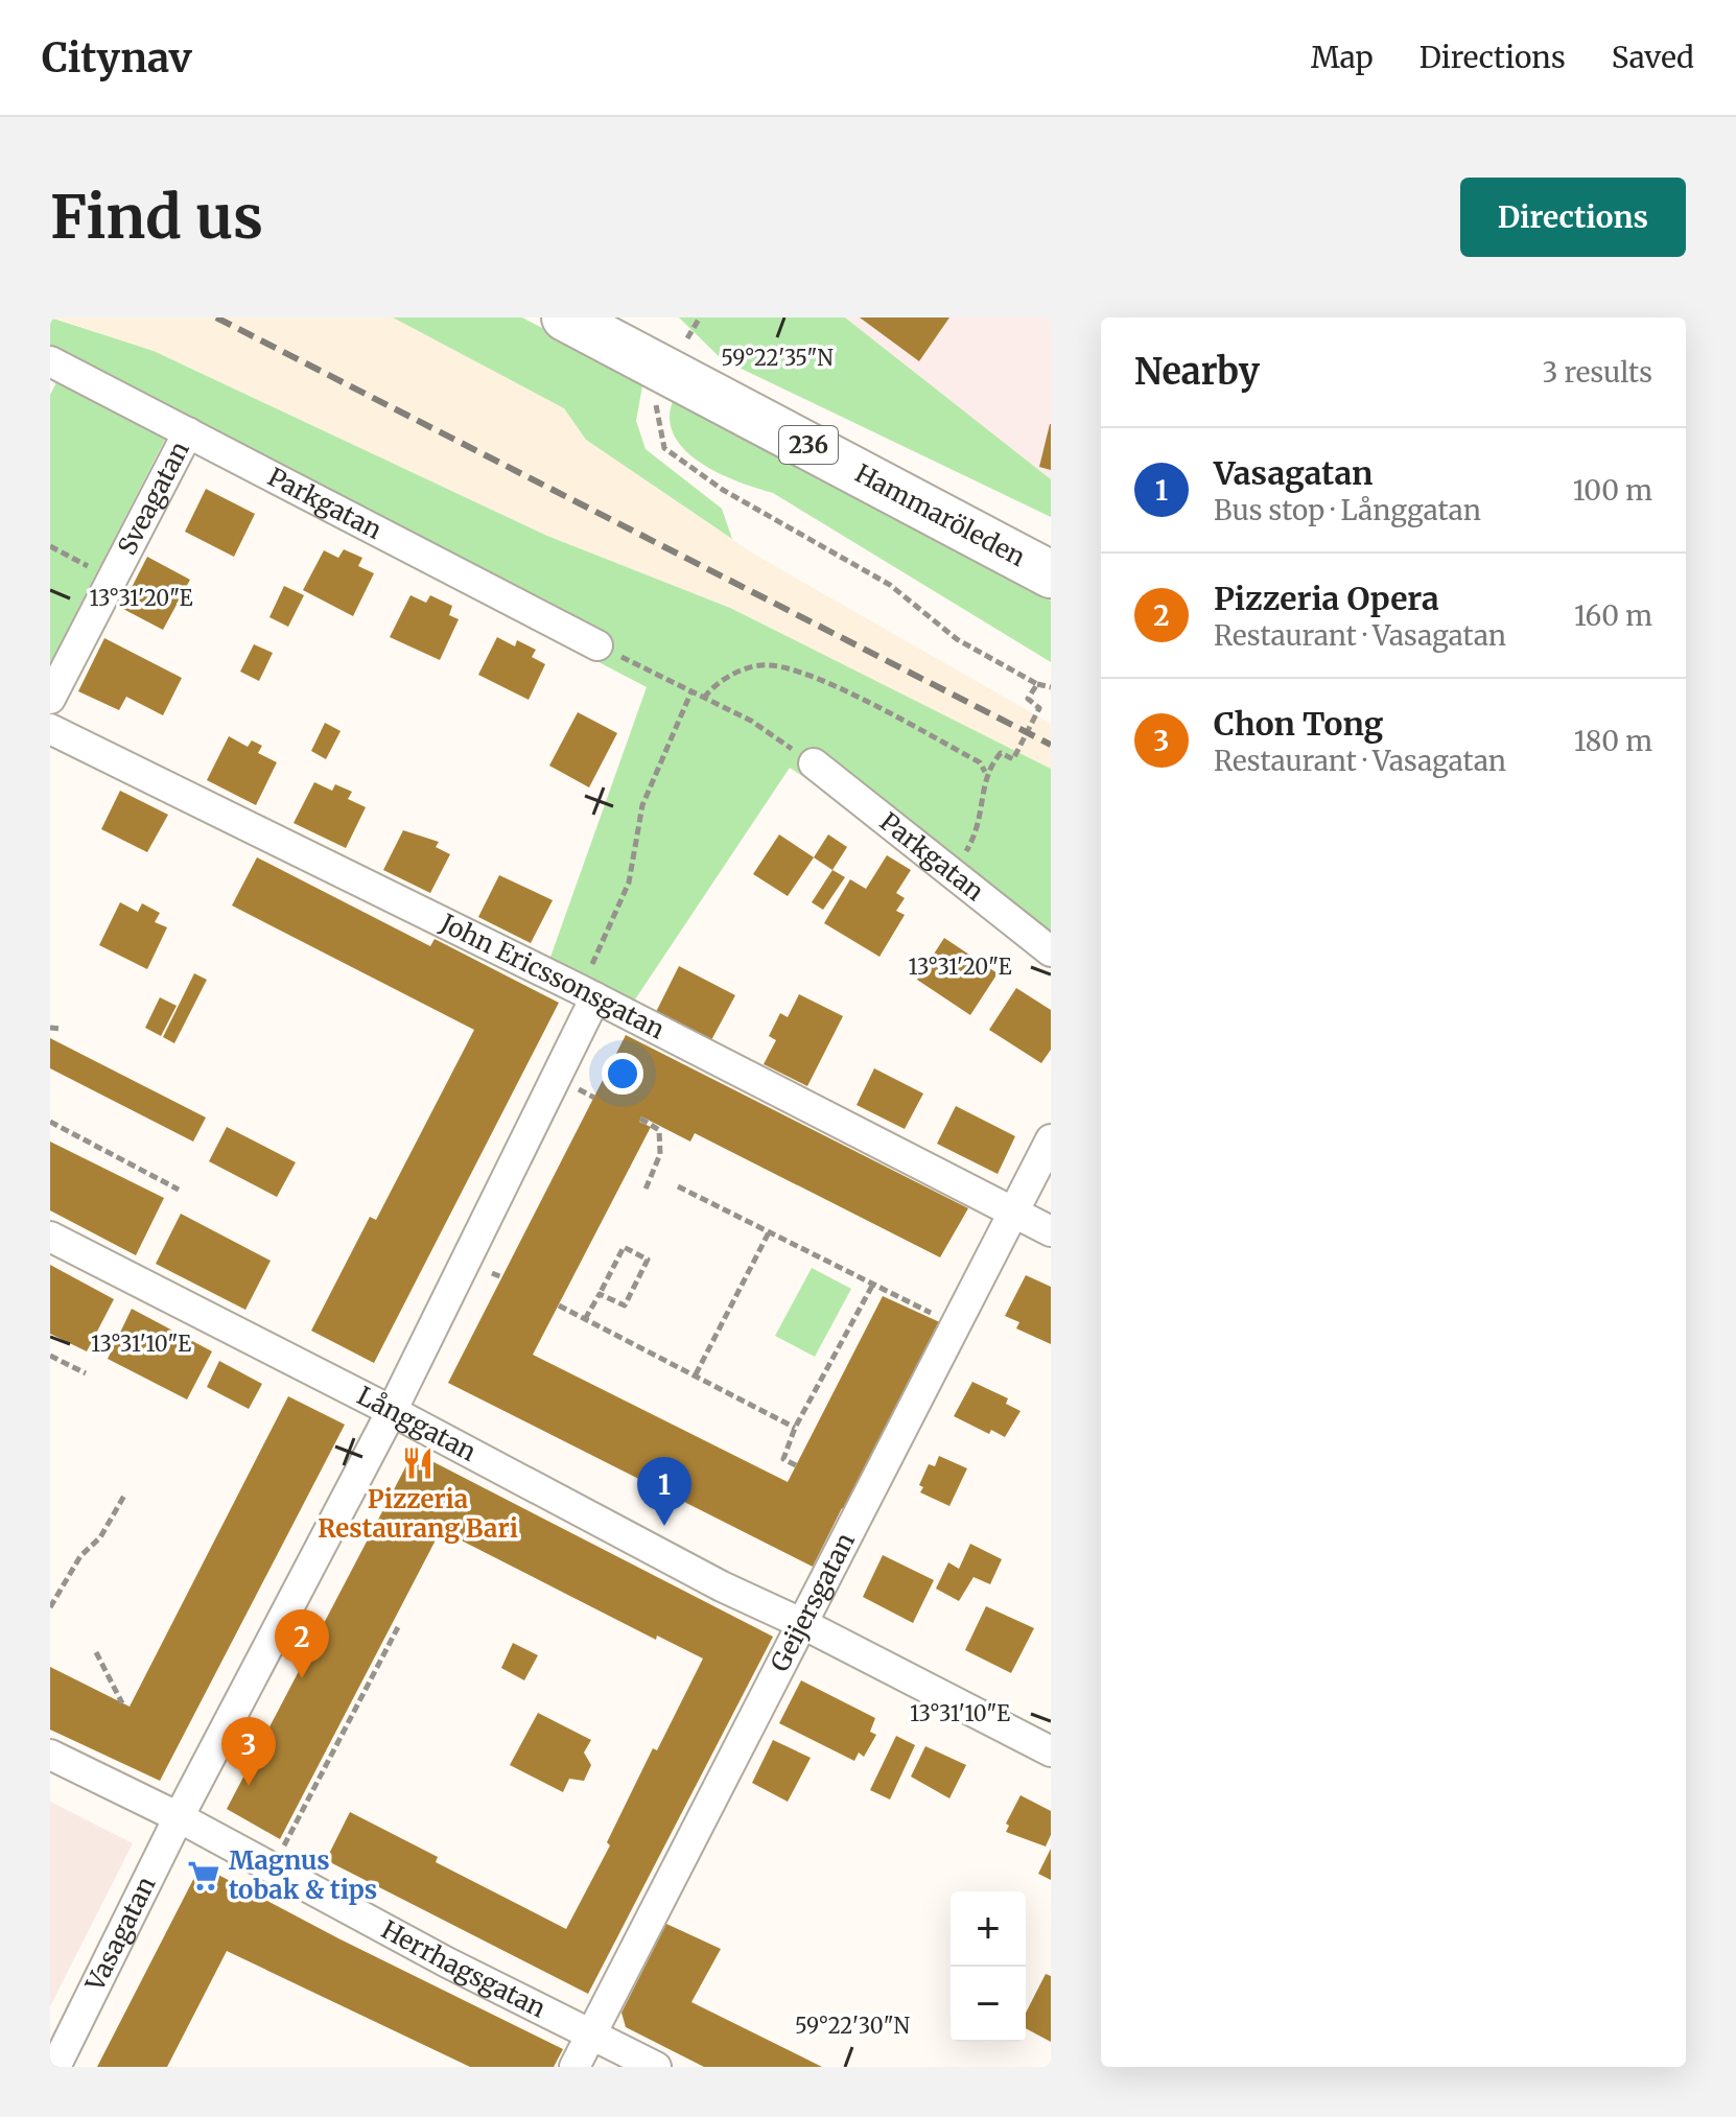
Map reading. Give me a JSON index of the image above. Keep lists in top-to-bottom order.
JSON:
{
  "streets": {
    "main road": ["236", "Hammaröleden"],
    "street": [
      "Sveagatan",
      "Parkgatan",
      "John Ericssonsgatan",
      "Långgatan",
      "Geijersgatan",
      "Vasagatan",
      "Herrhagsgatan"
    ]
  },
  "crossings": [
    ["Sveagatan", "Parkgatan"],
    ["John Ericssonsgatan", "Geijersgatan"],
    ["John Ericssonsgatan", "Vasagatan"],
    ["Långgatan", "Geijersgatan"],
    ["Långgatan", "Vasagatan"],
    ["Geijersgatan", "Herrhagsgatan"],
    ["Vasagatan", "Herrhagsgatan"]
  ],
  "places": {
    "restaurant": ["Pizzeria Restaurang Bari"],
    "supermarket": ["Magnus tobak & tips"]
  },
  "page": {
    "header": "Citynav",
    "nav": ["Map", "Directions", "Saved"],
    "buttons": "Directions",
    "title": "Find us",
    "heading": ["Nearby", "3 results"],
    "list": [
      {
        "mark": "1",
        "name": "Vasagatan",
        "note": "Bus stop · Långgatan",
        "value": "100 m"
      },
      {
        "mark": "2",
        "name": "Pizzeria Opera",
        "note": "Restaurant · Vasagatan",
        "value": "160 m"
      },
      {
        "mark": "3",
        "name": "Chon Tong",
        "note": "Restaurant · Vasagatan",
        "value": "180 m"
      }
    ],
    "pins": ["1", "2", "3"],
    "map_buttons": ["+", "−"]
  },
  "coordinates": [
    "59°22'35\"N",
    "13°31'20\"E",
    "13°31'10\"E",
    "59°22'30\"N"
  ]
}
